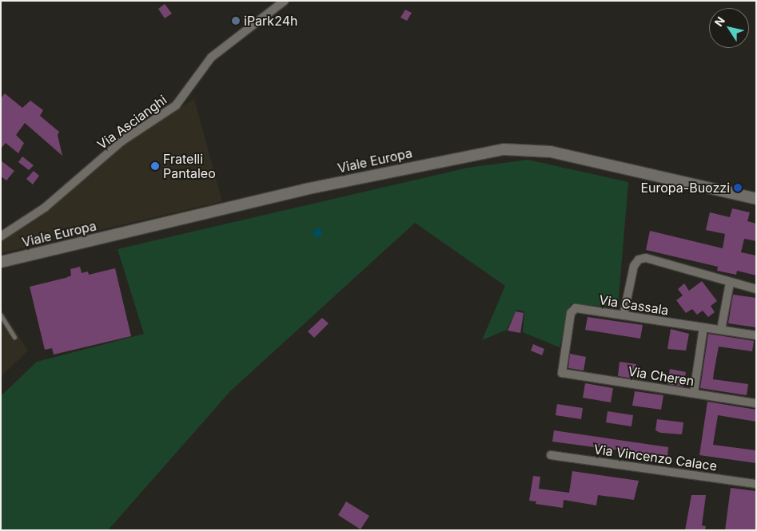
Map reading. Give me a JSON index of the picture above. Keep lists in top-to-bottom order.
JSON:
{
  "streets": {
    "main road": ["Viale Europa"],
    "street": [
      "Via Ascianghi",
      "Via Cassala",
      "Via Cheren",
      "Via Vincenzo Calace"
    ]
  },
  "crossings": [
    ["Via Cassala", "Via Cheren"]
  ],
  "places": ["iPark24h", "Fratelli Pantaleo", "Europa-Buozzi"],
  "north": "top left"
}
